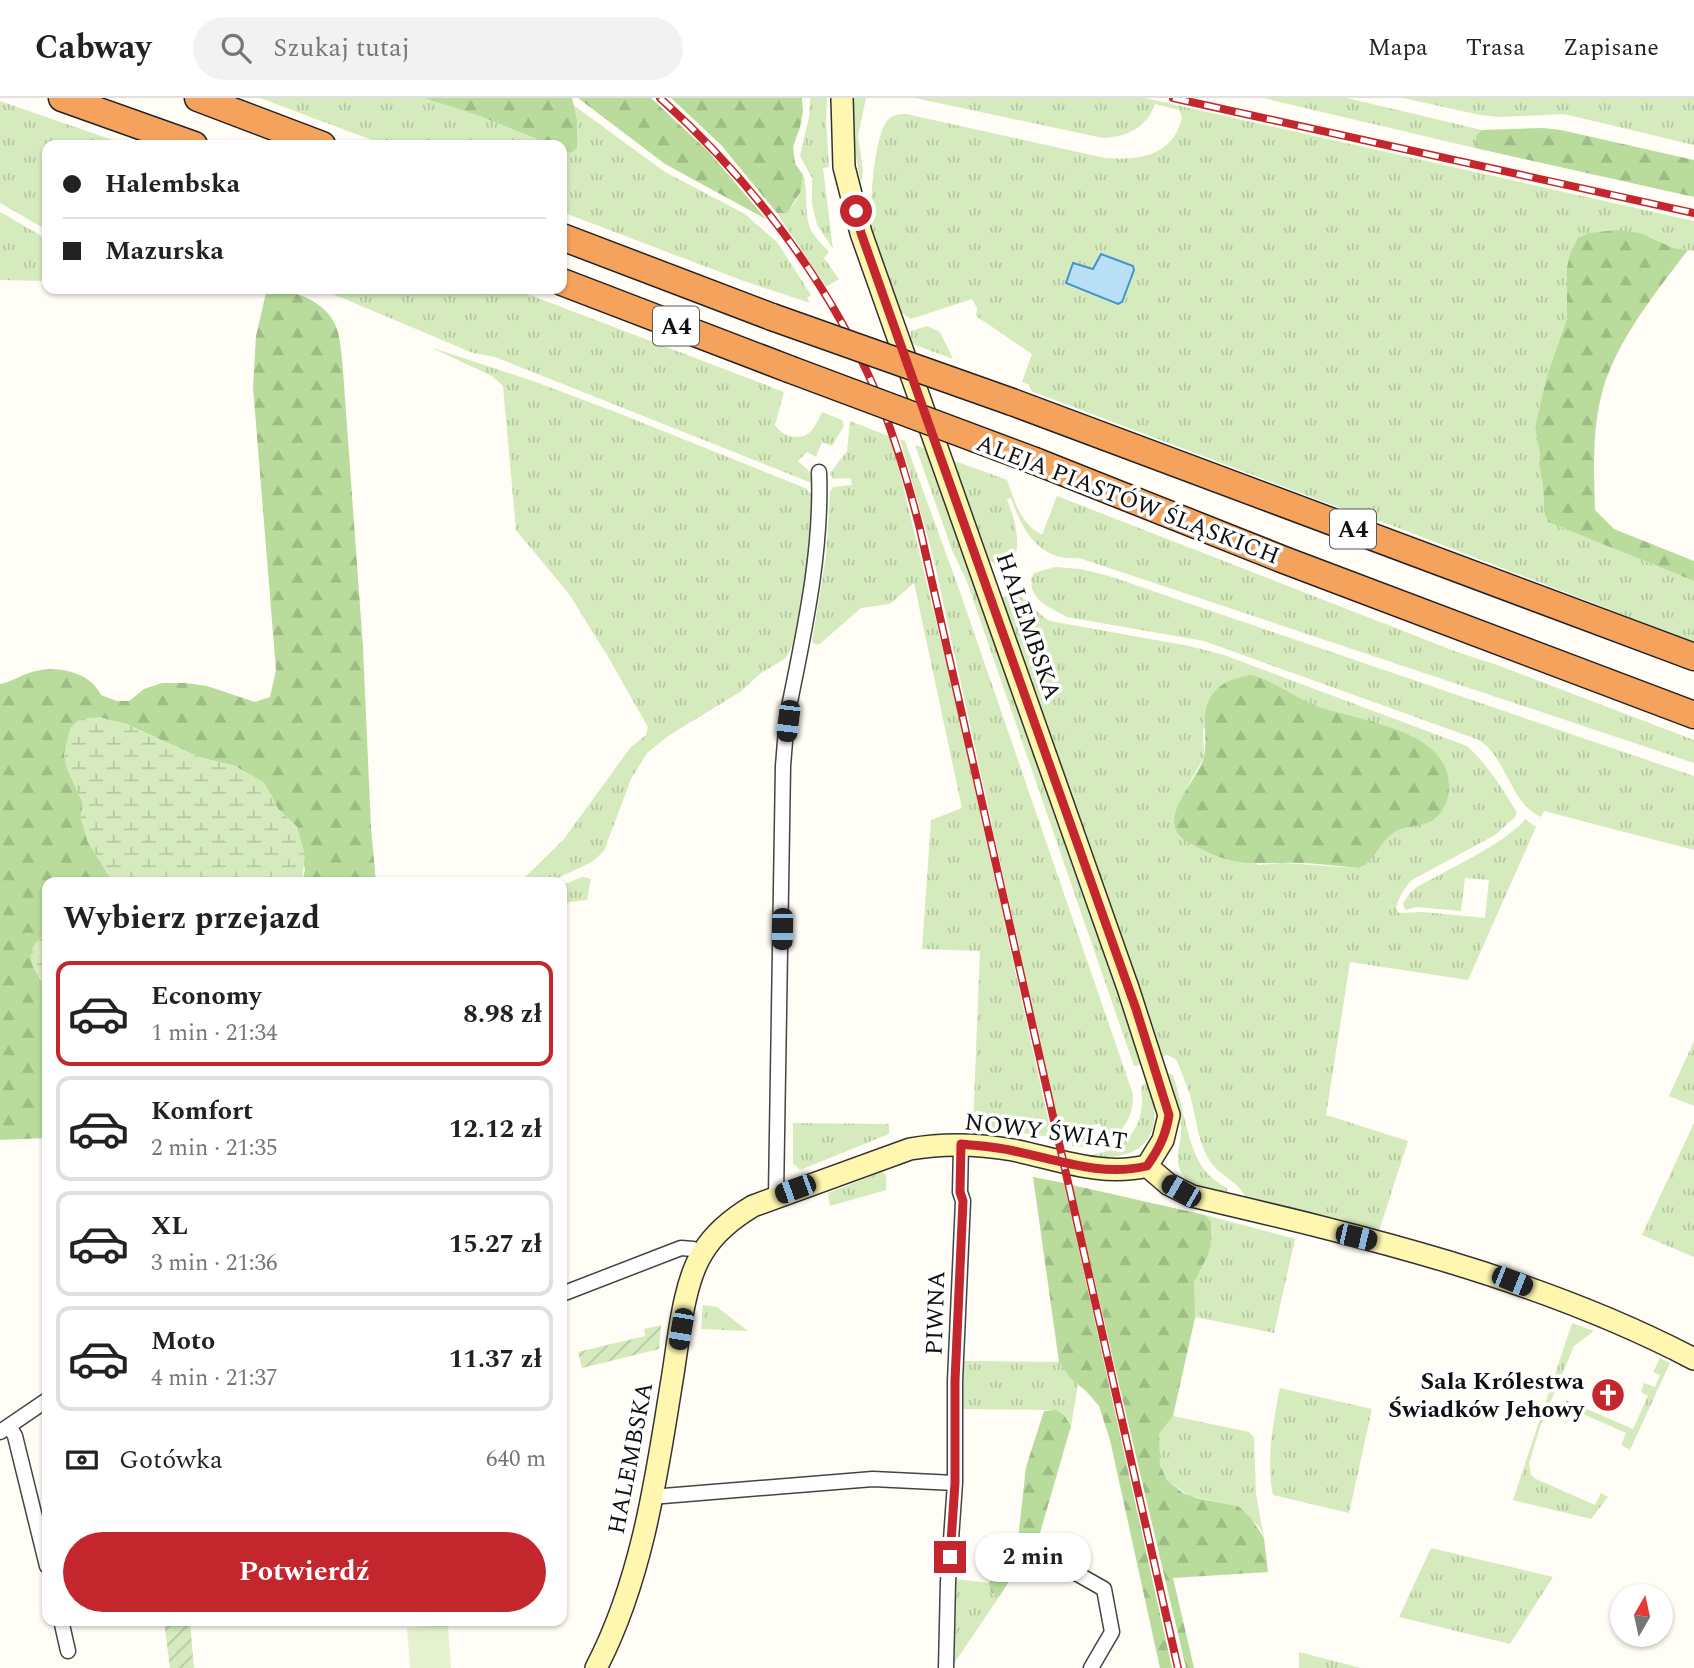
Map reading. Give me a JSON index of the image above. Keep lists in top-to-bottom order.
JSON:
{
  "streets": {
    "highway": ["A4", "ALEJA PIASTÓW ŚLĄSKICH"],
    "street": ["HALEMBSKA", "NOWY ŚWIAT", "PIWNA"]
  },
  "crossings": [
    ["HALEMBSKA", "NOWY ŚWIAT"],
    ["NOWY ŚWIAT", "PIWNA"]
  ],
  "places": {
    "church": ["Sala Królestwa Świadków Jehowy"]
  },
  "north": "top",
  "page": {
    "header": "Cabway",
    "search": "Szukaj tutaj",
    "nav": ["Mapa", "Trasa", "Zapisane"],
    "banner": ["Halembska", "Mazurska"],
    "heading": "Wybierz przejazd",
    "list": [
      {
        "name": "Economy",
        "note": "1 min · 21:34",
        "value": "8.98 zł"
      },
      {
        "name": "Komfort",
        "note": "2 min · 21:35",
        "value": "12.12 zł"
      },
      {
        "name": "XL",
        "note": "3 min · 21:36",
        "value": "15.27 zł"
      },
      {
        "name": "Moto",
        "note": "4 min · 21:37",
        "value": "11.37 zł"
      }
    ],
    "pay": ["Gotówka", "640 m"],
    "buttons": "Potwierdź",
    "bubble": "2 min"
  }
}
